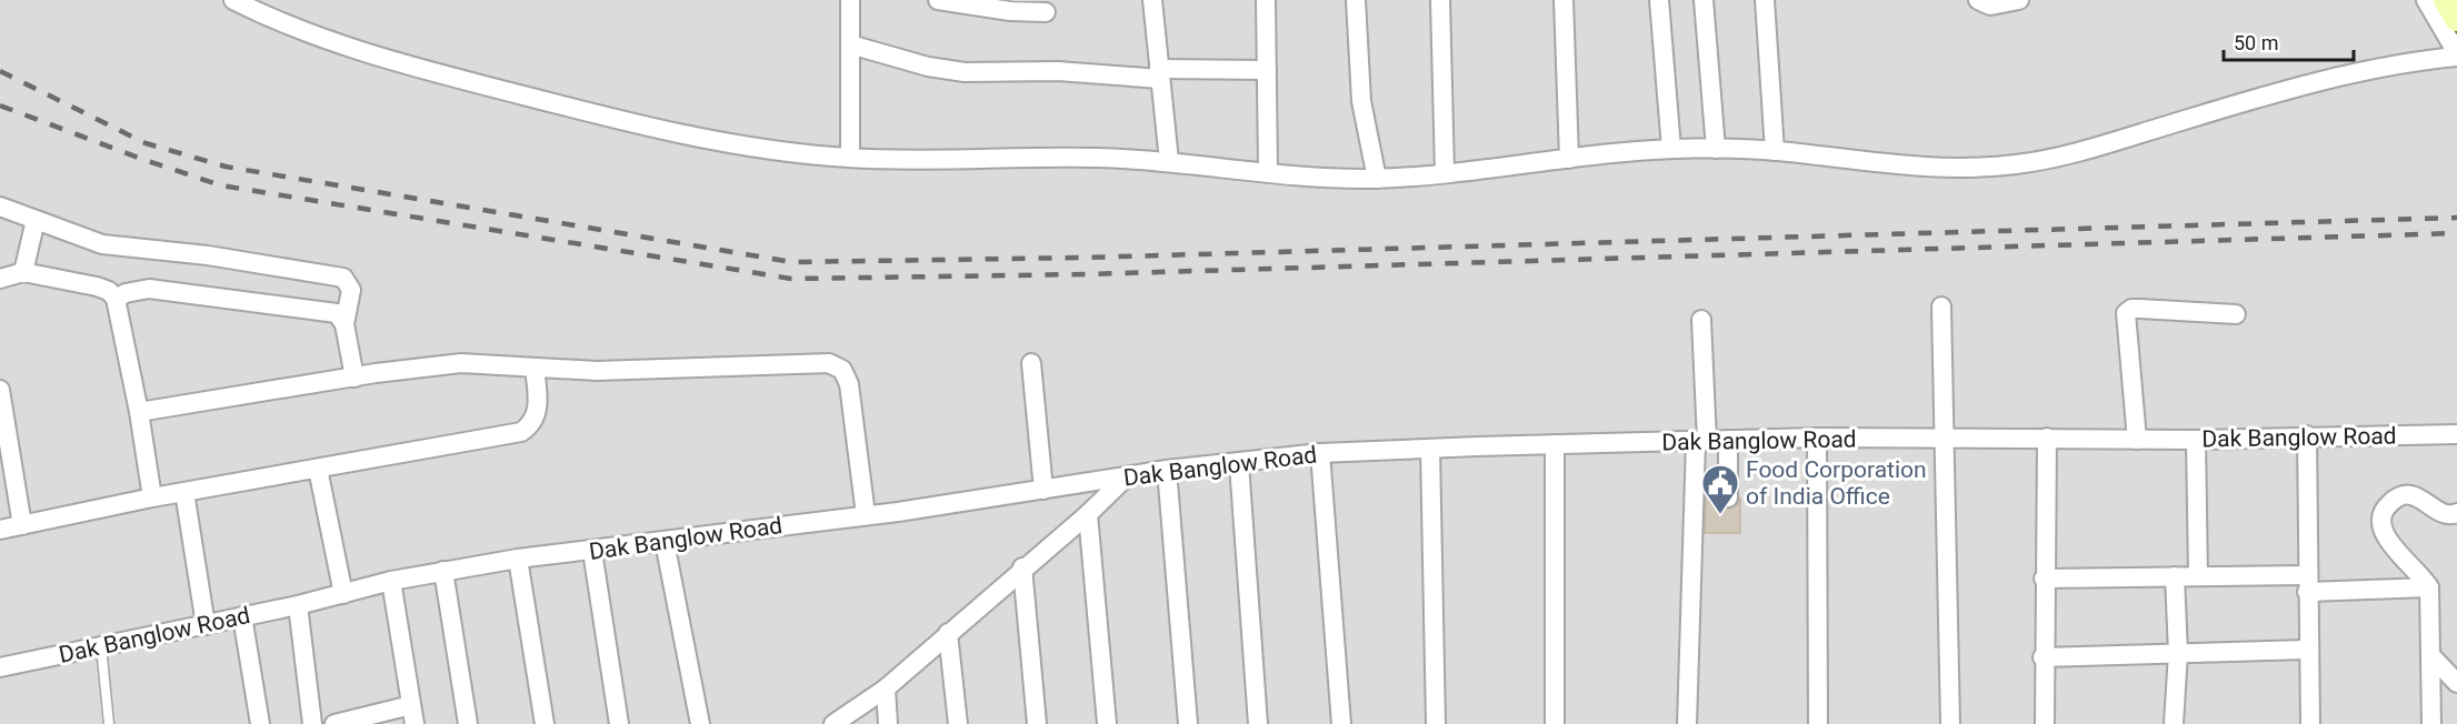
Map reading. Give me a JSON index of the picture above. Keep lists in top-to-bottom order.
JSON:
{
  "streets": {
    "street": ["Dak Banglow Road"]
  },
  "places": {
    "public building": ["Food Corporation of India Office"]
  },
  "scale_bar": "50 m"
}
